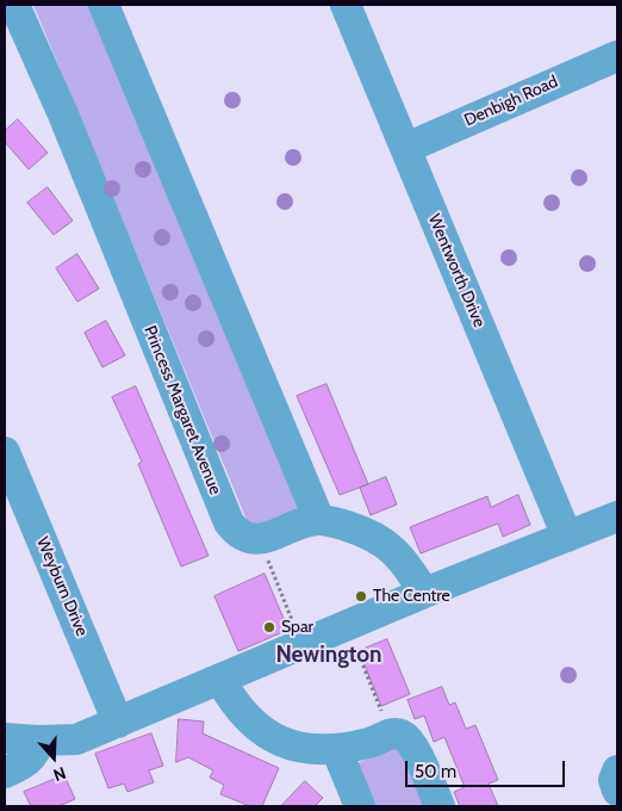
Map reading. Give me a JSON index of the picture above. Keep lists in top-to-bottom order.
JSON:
{
  "streets": {
    "street": [
      "Denbigh Road",
      "Wentworth Drive",
      "Princess Margaret Avenue",
      "Weyburn Drive"
    ]
  },
  "crossings": [
    ["Denbigh Road", "Wentworth Drive"]
  ],
  "districts": ["Newington"],
  "places": ["The Centre", "Spar"],
  "scale_bar": "50 m",
  "north": "bottom"
}
